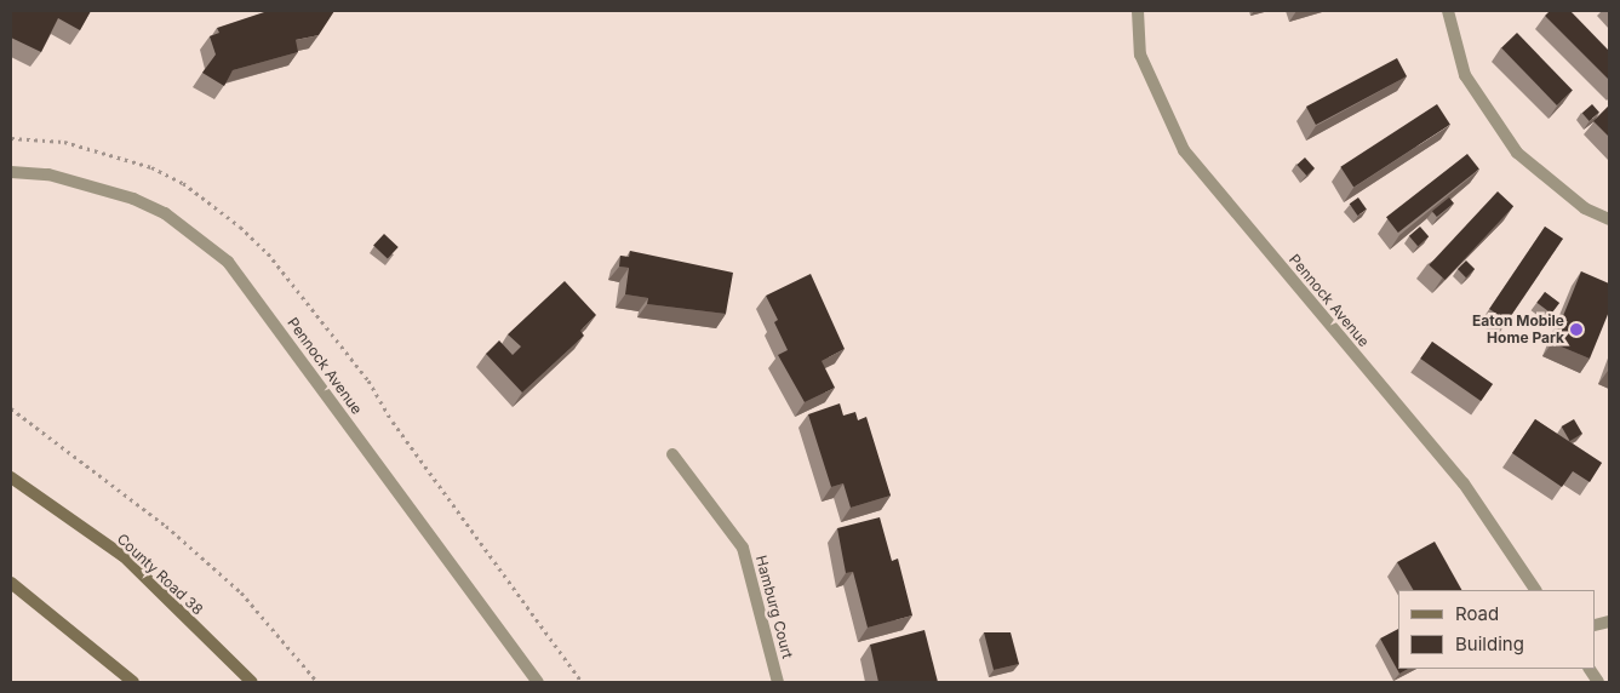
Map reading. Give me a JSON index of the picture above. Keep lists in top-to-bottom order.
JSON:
{
  "streets": {
    "main road": ["County Road 38"],
    "street": ["Pennock Avenue", "Hamburg Court"]
  },
  "places": ["Eaton Mobile Home Park"],
  "legend": ["Road", "Building"]
}
